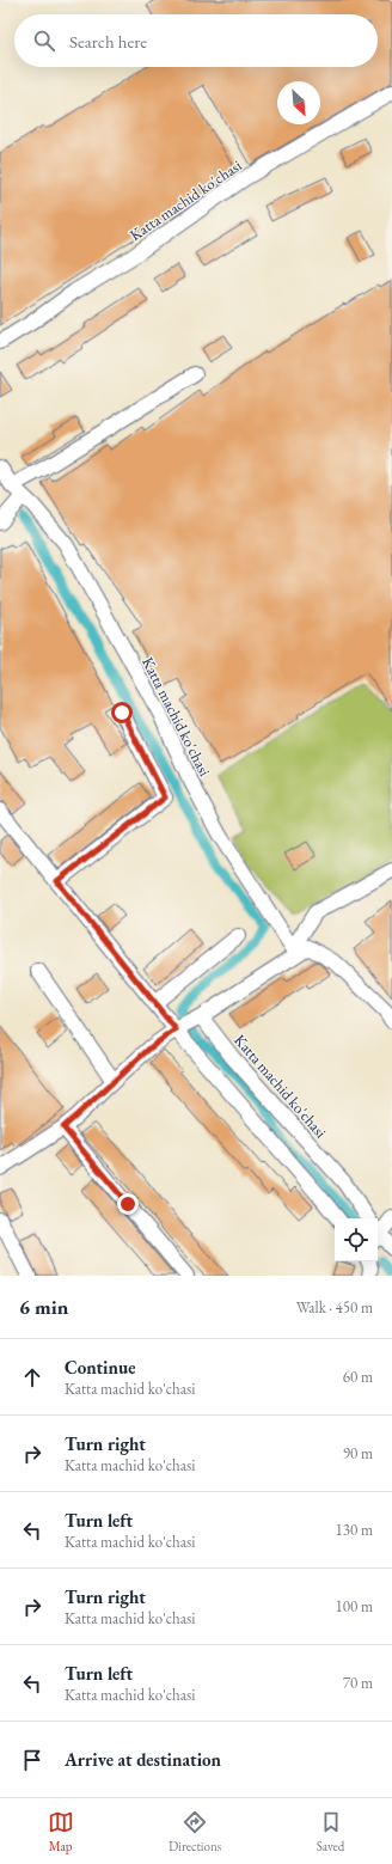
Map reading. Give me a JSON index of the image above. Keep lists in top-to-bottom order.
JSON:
{
  "streets": {
    "street": ["Katta machid ko'chasi"]
  },
  "north": "bottom right",
  "page": {
    "search": "Search here",
    "heading": ["6 min", "Walk · 450 m"],
    "list": [
      ["Continue", "Katta machid ko'chasi", "60 m"],
      ["Turn right", "Katta machid ko'chasi", "90 m"],
      ["Turn left", "Katta machid ko'chasi", "130 m"],
      ["Turn right", "Katta machid ko'chasi", "100 m"],
      ["Turn left", "Katta machid ko'chasi", "70 m"],
      "Arrive at destination"
    ],
    "nav": ["Map", "Directions", "Saved"]
  }
}
